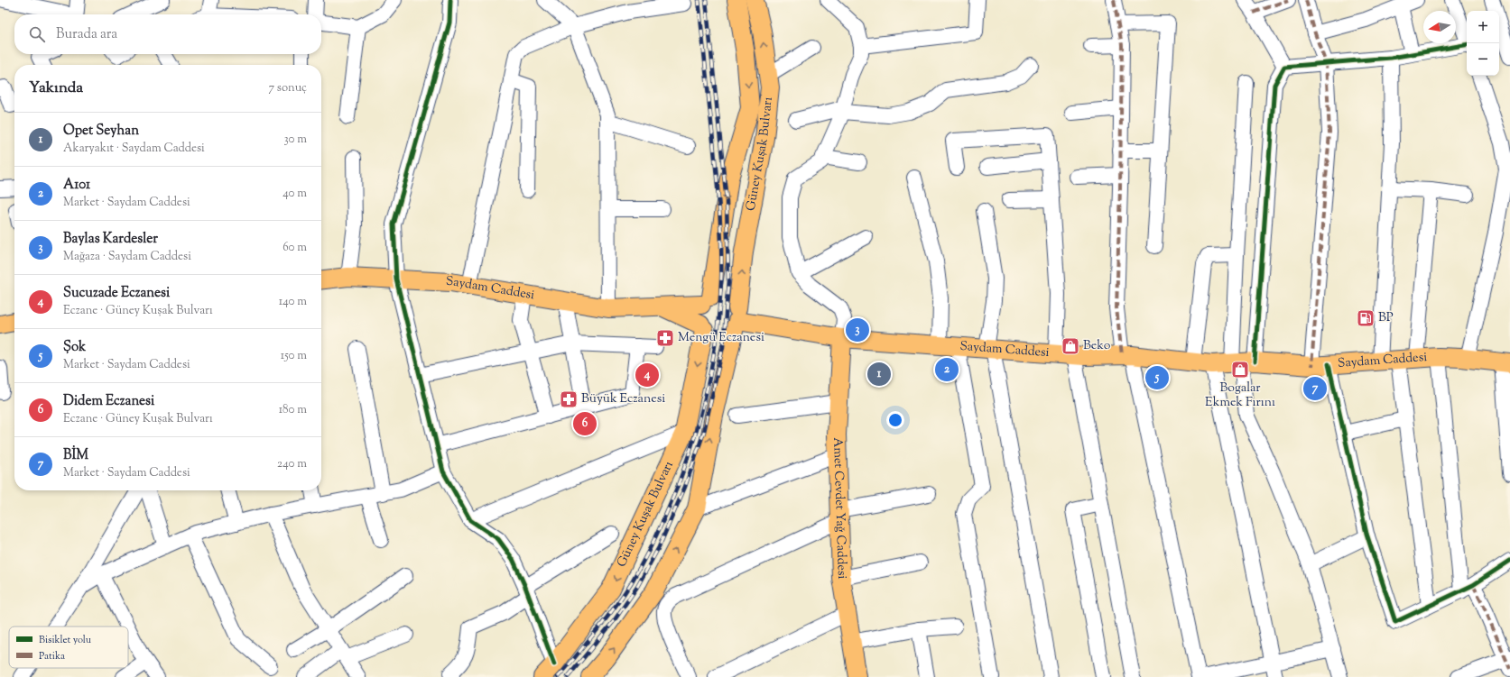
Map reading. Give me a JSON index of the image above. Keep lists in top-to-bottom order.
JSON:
{
  "streets": {
    "main road": ["Güney Kuşak Bulvarı", "Saydam Caddesi", "Amet Cevdet Yağ Caddesi"]
  },
  "crossings": [
    ["Güney Kuşak Bulvarı", "Saydam Caddesi"],
    ["Saydam Caddesi", "Amet Cevdet Yağ Caddesi"]
  ],
  "places": {
    "fuel station": ["BP"],
    "pharmacy": ["Mengü Eczanesi", "Büyük Eczanesi"],
    "shop": ["Beko", "Bogalar Ekmek Fırını"]
  },
  "legend": ["Bisiklet yolu", "Patika"],
  "north": "left",
  "page": {
    "map_buttons": ["+", "−"],
    "search": "Burada ara",
    "heading": ["Yakında", "7 sonuç"],
    "list": [
      {
        "mark": "1",
        "name": "Opet Seyhan",
        "note": "Akaryakıt · Saydam Caddesi",
        "value": "30 m"
      },
      {
        "mark": "2",
        "name": "A101",
        "note": "Market · Saydam Caddesi",
        "value": "40 m"
      },
      {
        "mark": "3",
        "name": "Baylas Kardesler",
        "note": "Mağaza · Saydam Caddesi",
        "value": "60 m"
      },
      {
        "mark": "4",
        "name": "Sucuzade Eczanesi",
        "note": "Eczane · Güney Kuşak Bulvarı",
        "value": "140 m"
      },
      {
        "mark": "5",
        "name": "Şok",
        "note": "Market · Saydam Caddesi",
        "value": "150 m"
      },
      {
        "mark": "6",
        "name": "Didem Eczanesi",
        "note": "Eczane · Güney Kuşak Bulvarı",
        "value": "180 m"
      },
      {
        "mark": "7",
        "name": "BİM",
        "note": "Market · Saydam Caddesi",
        "value": "240 m"
      }
    ],
    "pins": [
      "3",
      "2",
      "1",
      "4",
      "5",
      "7",
      "6"
    ]
  }
}
